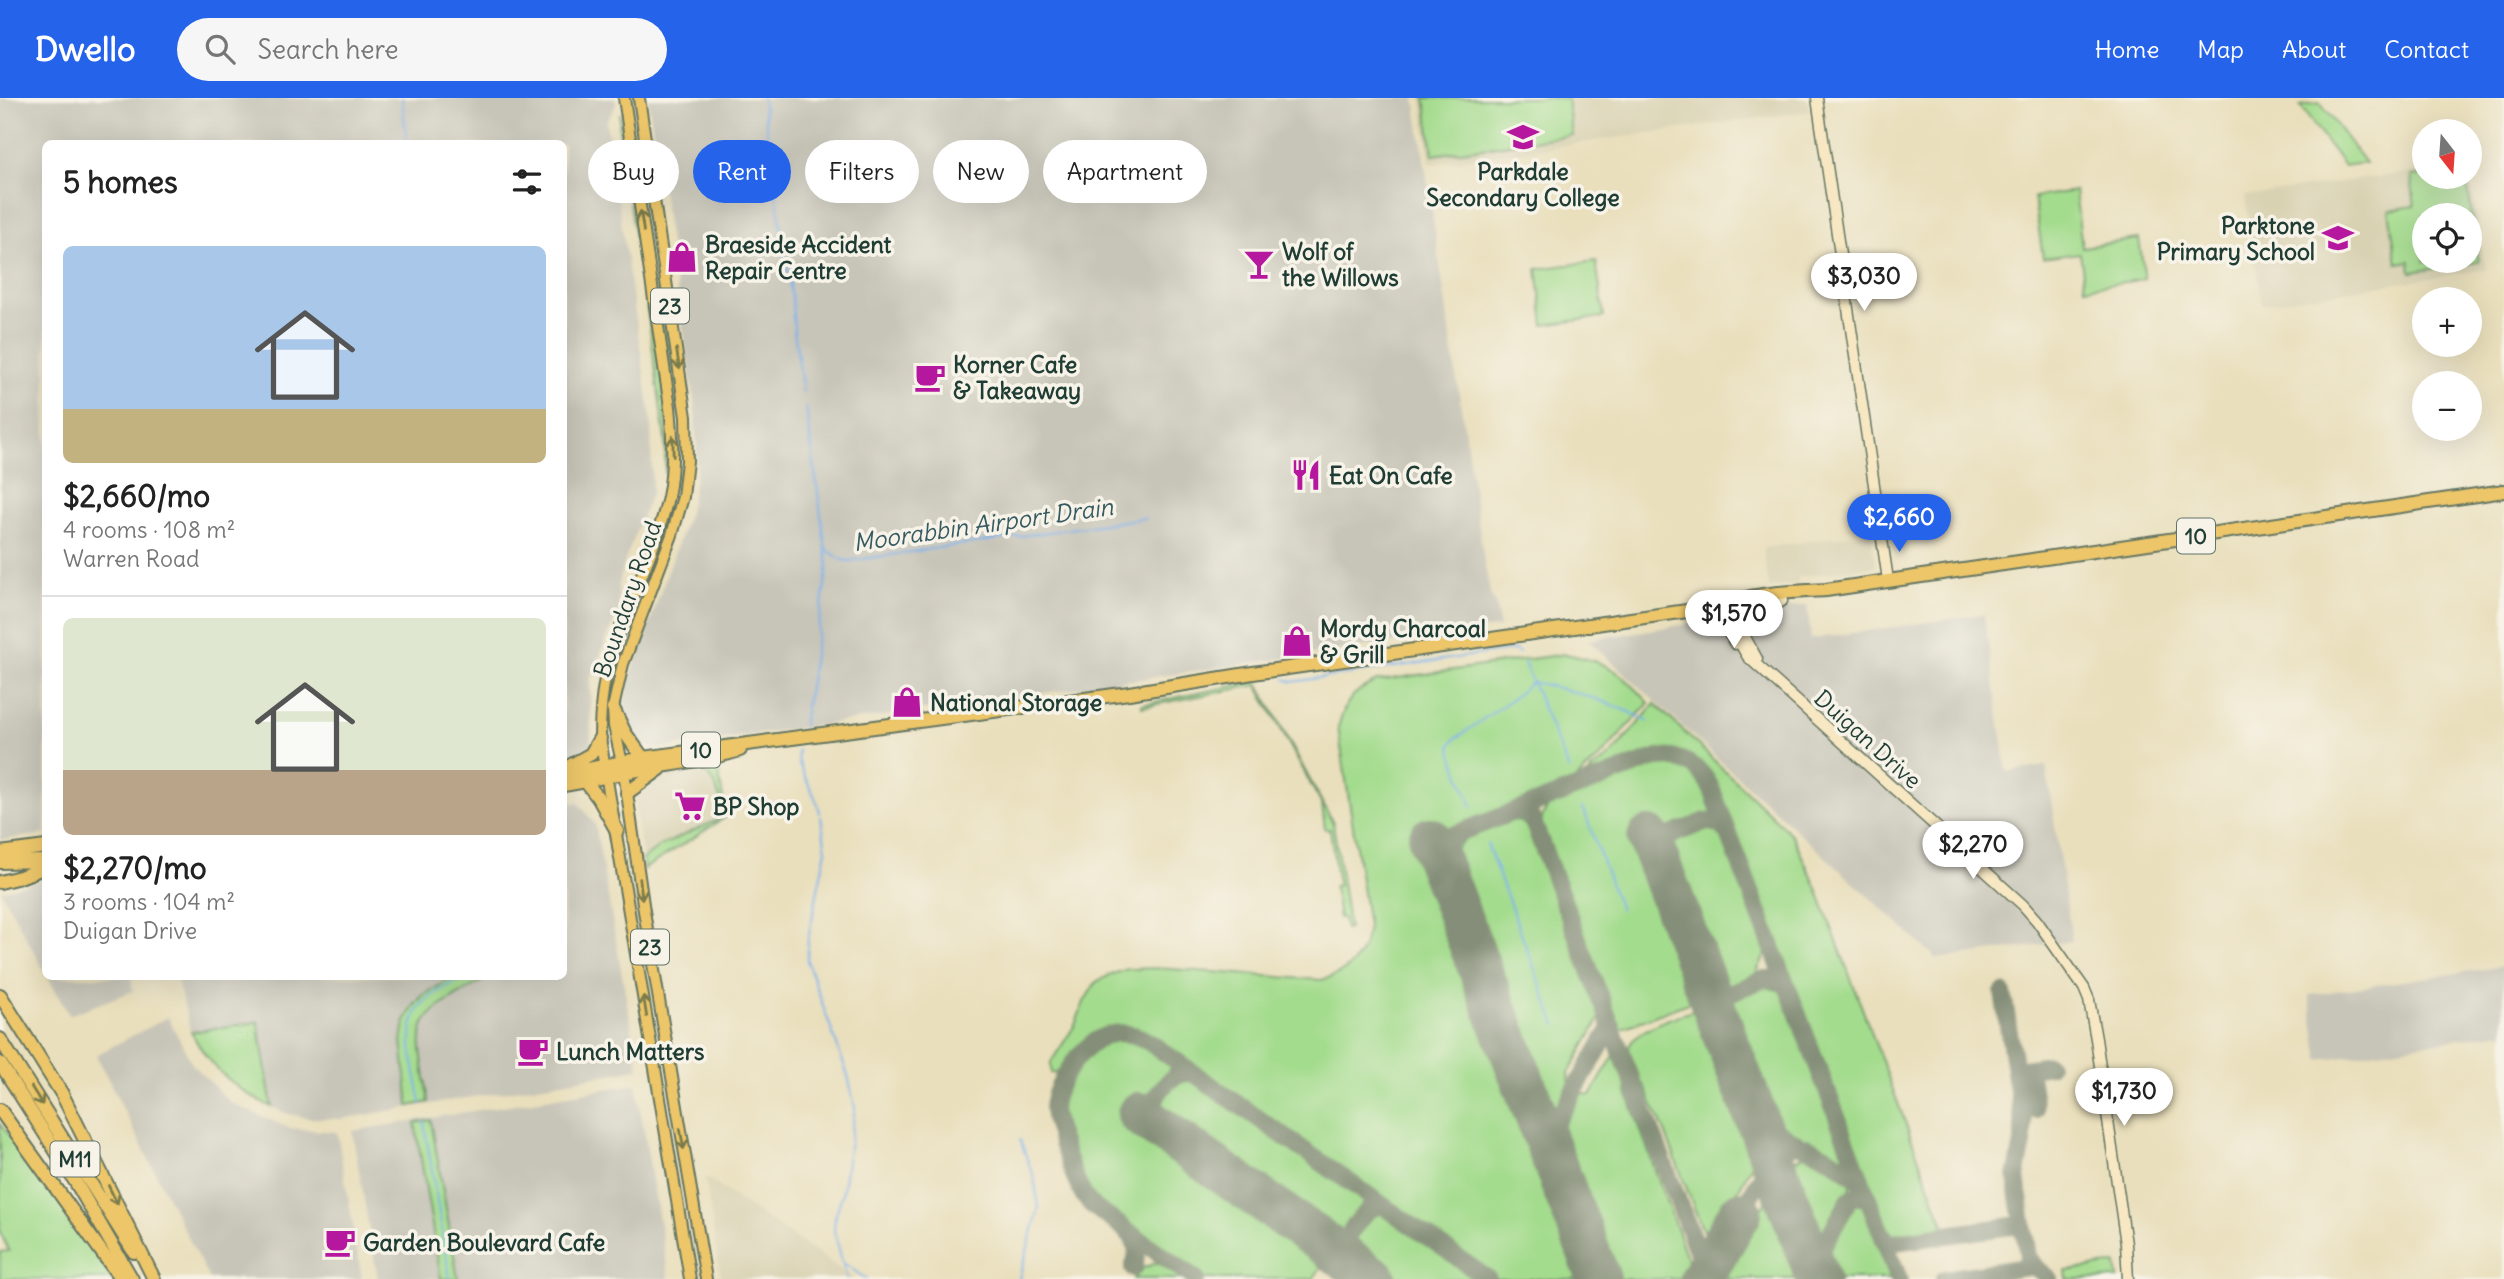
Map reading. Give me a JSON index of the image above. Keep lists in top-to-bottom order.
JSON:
{
  "streets": {
    "highway": ["10", "M11"],
    "main road": ["23", "Boundary Road", "Duigan Drive"]
  },
  "crossings": [
    ["10", "Boundary Road"],
    ["10", "Duigan Drive"]
  ],
  "water": ["Moorabbin Airport Drain"],
  "places": {
    "school or university": ["Parkdale Secondary College", "Parktone Primary School"],
    "shop": ["Braeside Accident Repair Centre", "Mordy Charcoal & Grill", "National Storage"],
    "bar": ["Wolf of the Willows"],
    "cafe": ["Korner Cafe & Takeaway", "Lunch Matters", "Garden Boulevard Cafe"],
    "restaurant": ["Eat On Cafe"],
    "supermarket": ["BP Shop"]
  },
  "north": "bottom",
  "page": {
    "header": "Dwello",
    "search": "Search here",
    "nav": [
      "Home",
      "Map",
      "About",
      "Contact"
    ],
    "map_buttons": ["+", "−"],
    "chip": [
      "Buy",
      "Rent",
      "Filters",
      "New",
      "Apartment"
    ],
    "heading": "5 homes",
    "list": [
      {
        "name": "$2,660/mo",
        "note": "4 rooms · 108 m² · Warren Road"
      },
      {
        "name": "$2,270/mo",
        "note": "3 rooms · 104 m² · Duigan Drive"
      }
    ],
    "price": [
      "$3,030",
      "$2,660",
      "$1,570",
      "$2,270",
      "$1,730"
    ]
  }
}
